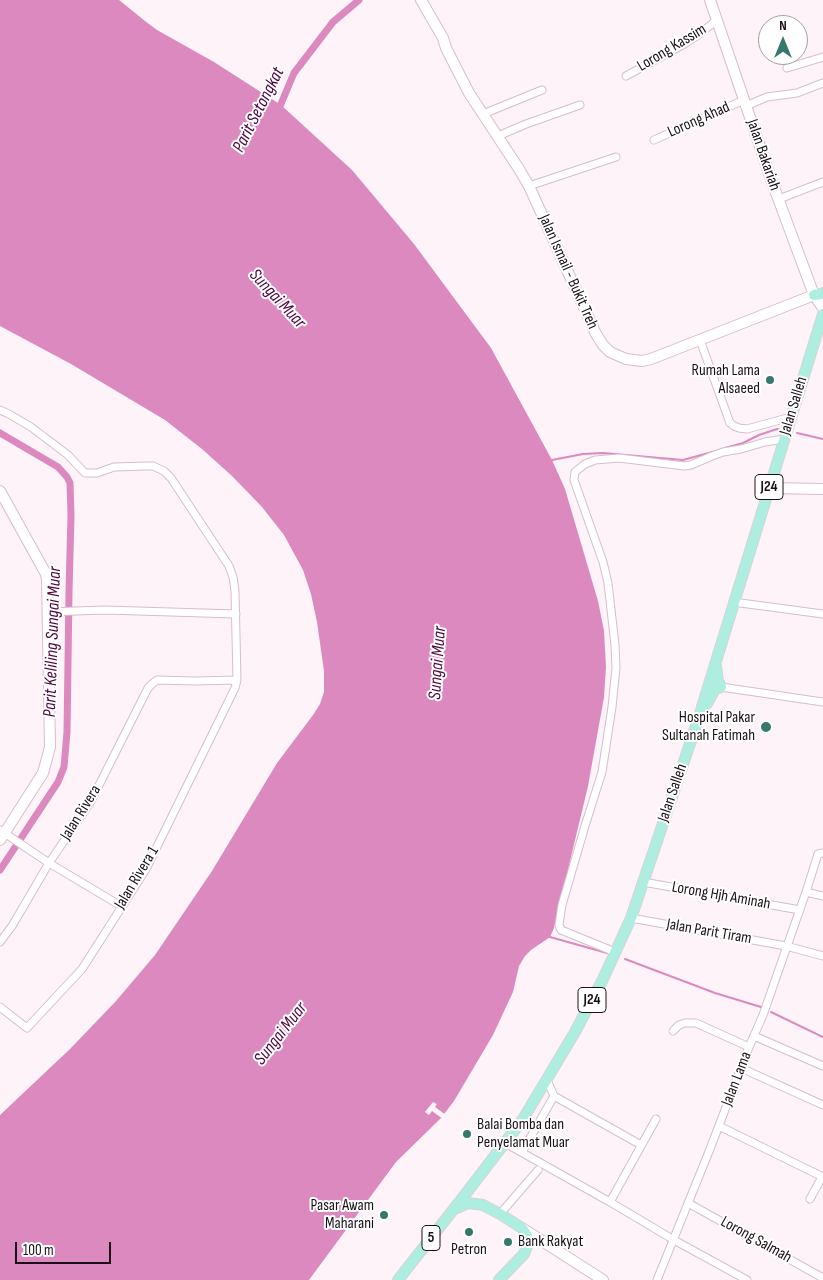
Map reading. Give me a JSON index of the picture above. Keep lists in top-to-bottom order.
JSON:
{
  "streets": {
    "main road": ["Jalan Salleh", "J24", "5"],
    "street": [
      "Lorong Kassim",
      "Lorong Ahad",
      "Jalan Bakariah",
      "Jalan Ismail - Bukit Treh",
      "Jalan Rivera",
      "Jalan Rivera 1",
      "Lorong Hjh Aminah",
      "Jalan Parit Tiram",
      "Jalan Lama",
      "Lorong Salmah"
    ]
  },
  "crossings": [
    ["Lorong Kassim", "Jalan Bakariah"],
    ["Lorong Ahad", "Jalan Bakariah"],
    ["Jalan Bakariah", "Jalan Ismail - Bukit Treh"],
    ["Jalan Salleh", "Lorong Hjh Aminah"],
    ["Jalan Salleh", "Jalan Parit Tiram"],
    ["Jalan Salleh", "5"],
    ["Jalan Rivera", "Jalan Rivera 1"],
    ["Lorong Hjh Aminah", "Jalan Lama"],
    ["Jalan Parit Tiram", "Jalan Lama"],
    ["Jalan Lama", "Lorong Salmah"]
  ],
  "water": ["Parit Setongkat", "Sungai Muar", "Parit Keliling Sungai Muar"],
  "places": [
    "Rumah Lama Alsaeed",
    "Hospital Pakar Sultanah Fatimah",
    "Balai Bomba dan Penyelamat Muar",
    "Pasar Awam Maharani",
    "Petron",
    "Bank Rakyat"
  ],
  "scale_bar": "100 m",
  "north": "top"
}
